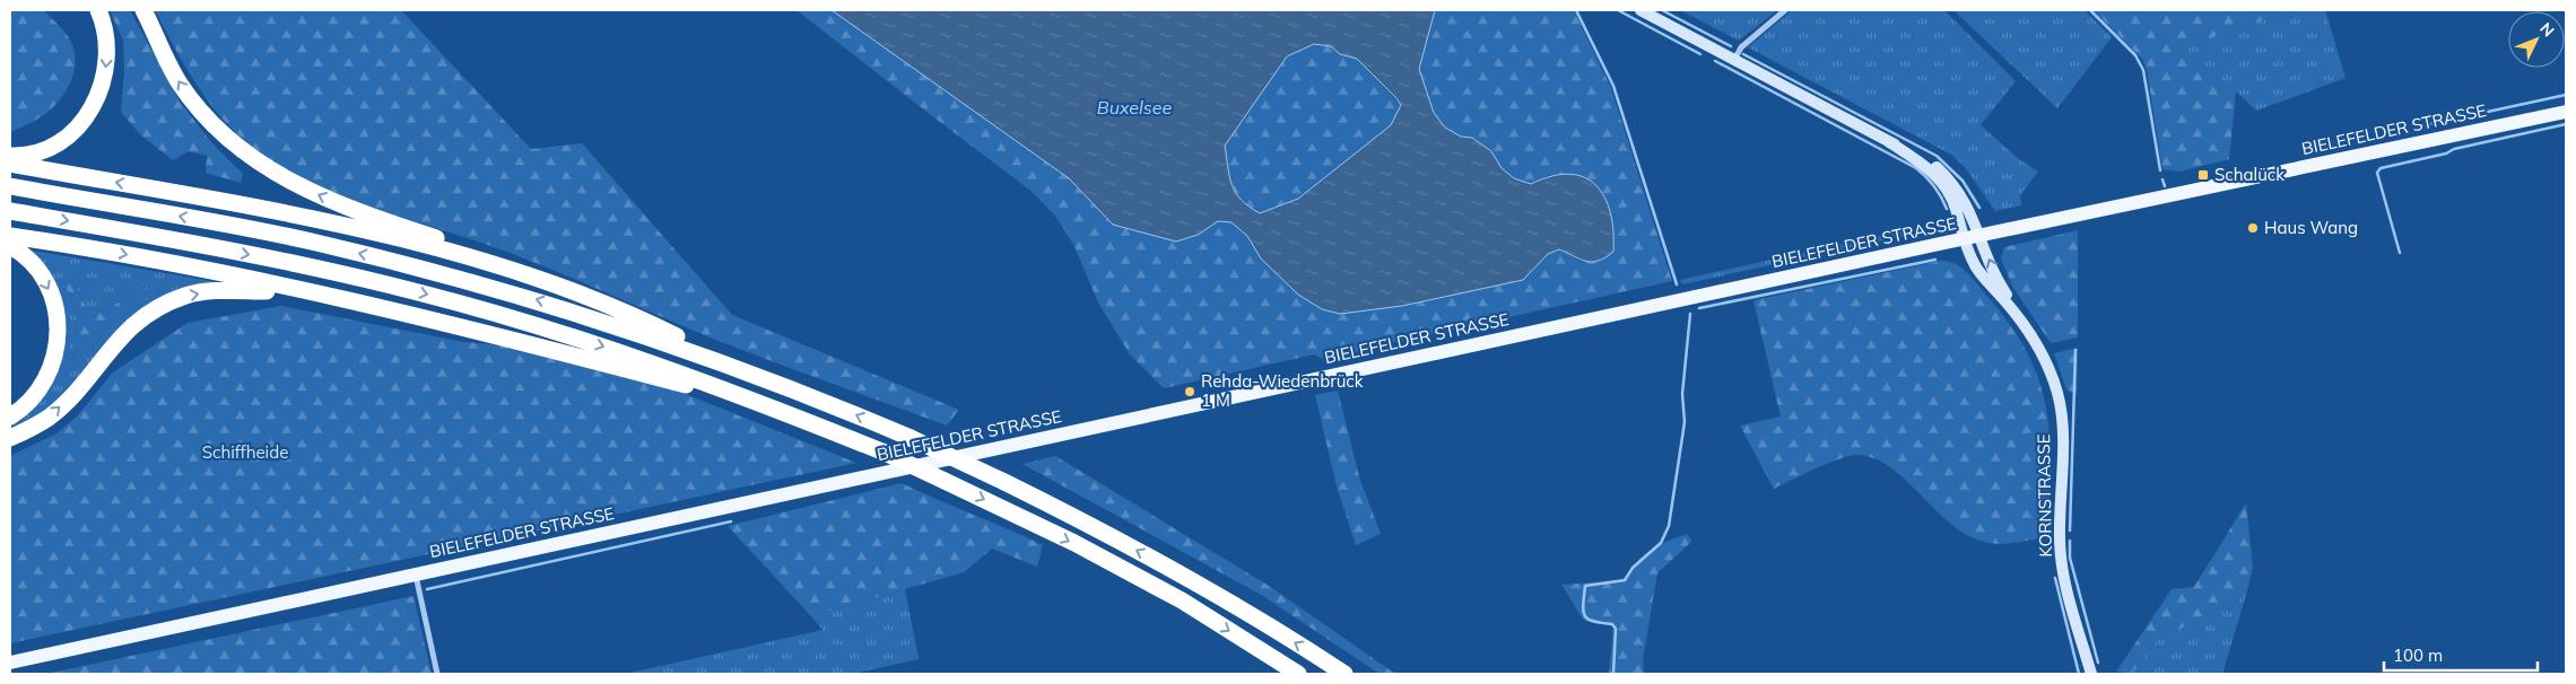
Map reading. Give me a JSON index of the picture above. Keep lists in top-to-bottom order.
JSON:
{
  "streets": {
    "main road": ["BIELEFELDER STRASSE"],
    "street": ["KORNSTRASSE"]
  },
  "crossings": [
    ["BIELEFELDER STRASSE", "KORNSTRASSE"]
  ],
  "water": ["Buxelsee"],
  "parks": ["Schiffheide"],
  "places": {
    "transit": ["Schalück"],
    "other": ["Haus Wang", "Rehda-Wiedenbrück 1 M"]
  },
  "scale_bar": "100 m",
  "north": "top right"
}
